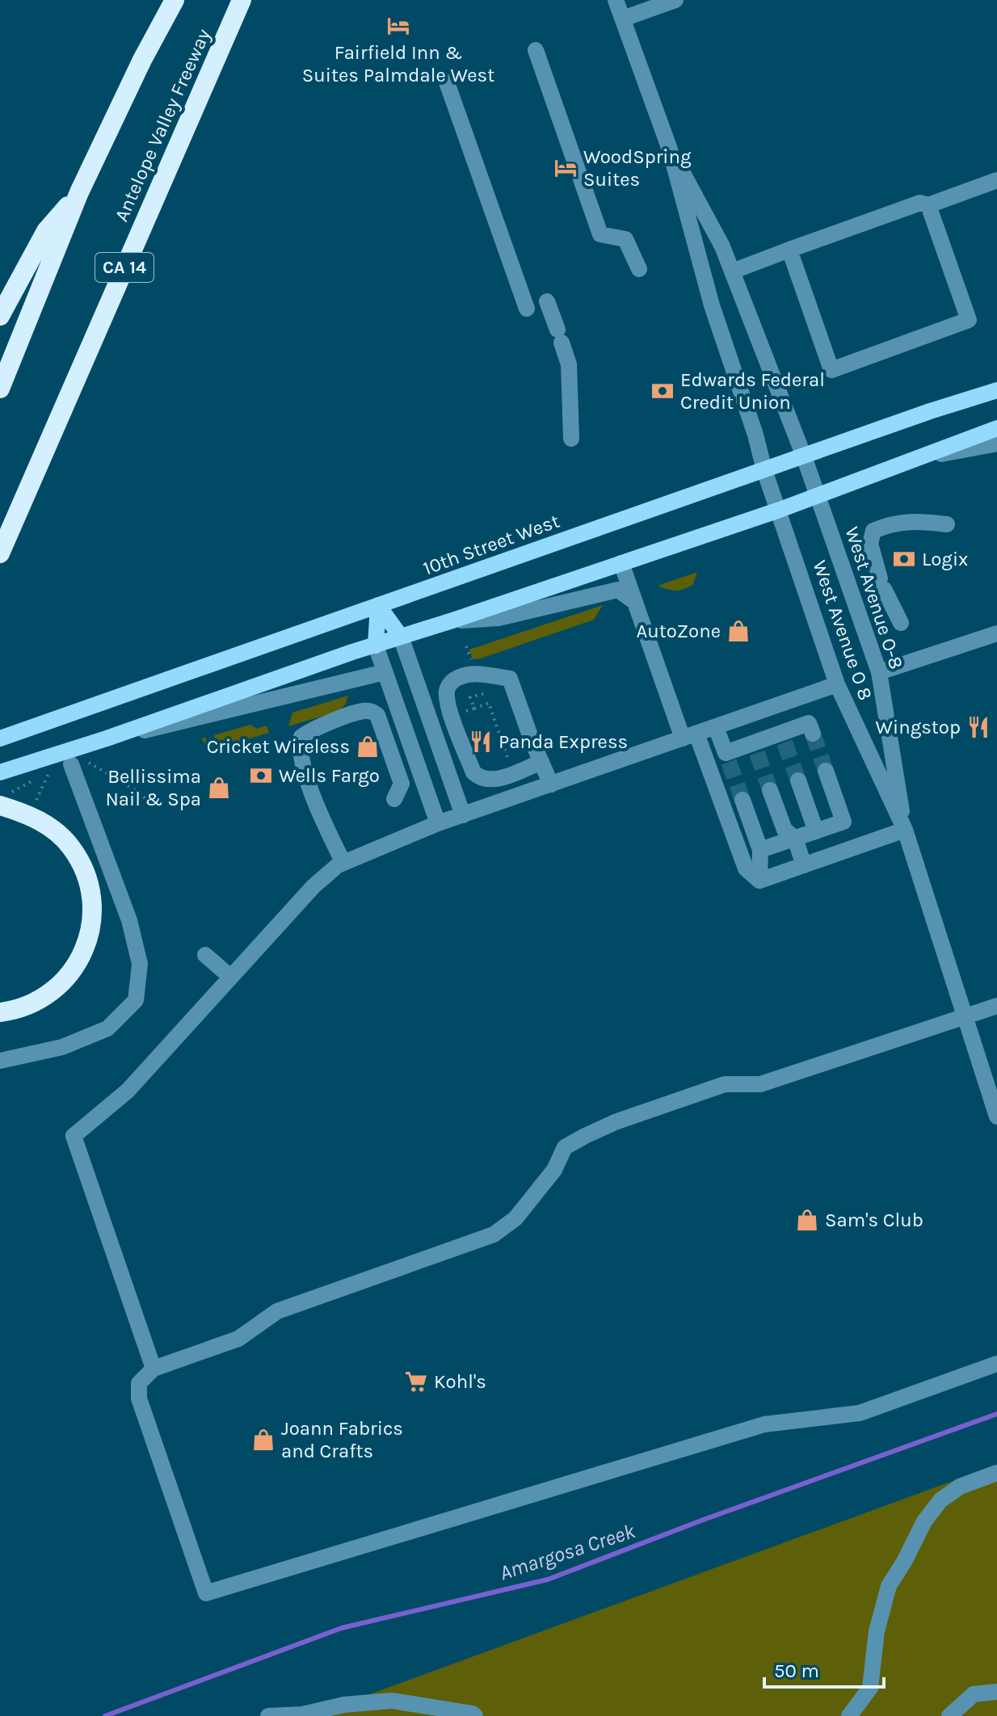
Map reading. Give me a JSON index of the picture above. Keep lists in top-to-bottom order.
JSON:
{
  "streets": {
    "highway": ["Antelope Valley Freeway", "CA 14"],
    "main road": ["10th Street West"],
    "street": ["West Avenue O-8", "West Avenue O 8"]
  },
  "crossings": [
    ["10th Street West", "West Avenue O 8"],
    ["West Avenue O-8", "West Avenue O 8"]
  ],
  "water": ["Amargosa Creek"],
  "places": {
    "hotel": ["Fairfield Inn & Suites Palmdale West", "WoodSpring Suites"],
    "bank": ["Edwards Federal Credit Union", "Logix", "Wells Fargo"],
    "shop": [
      "AutoZone",
      "Cricket Wireless",
      "Bellissima Nail & Spa",
      "Sam's Club",
      "Joann Fabrics and Crafts"
    ],
    "restaurant": ["Wingstop", "Panda Express"],
    "supermarket": ["Kohl's"]
  },
  "scale_bar": "50 m"
}
